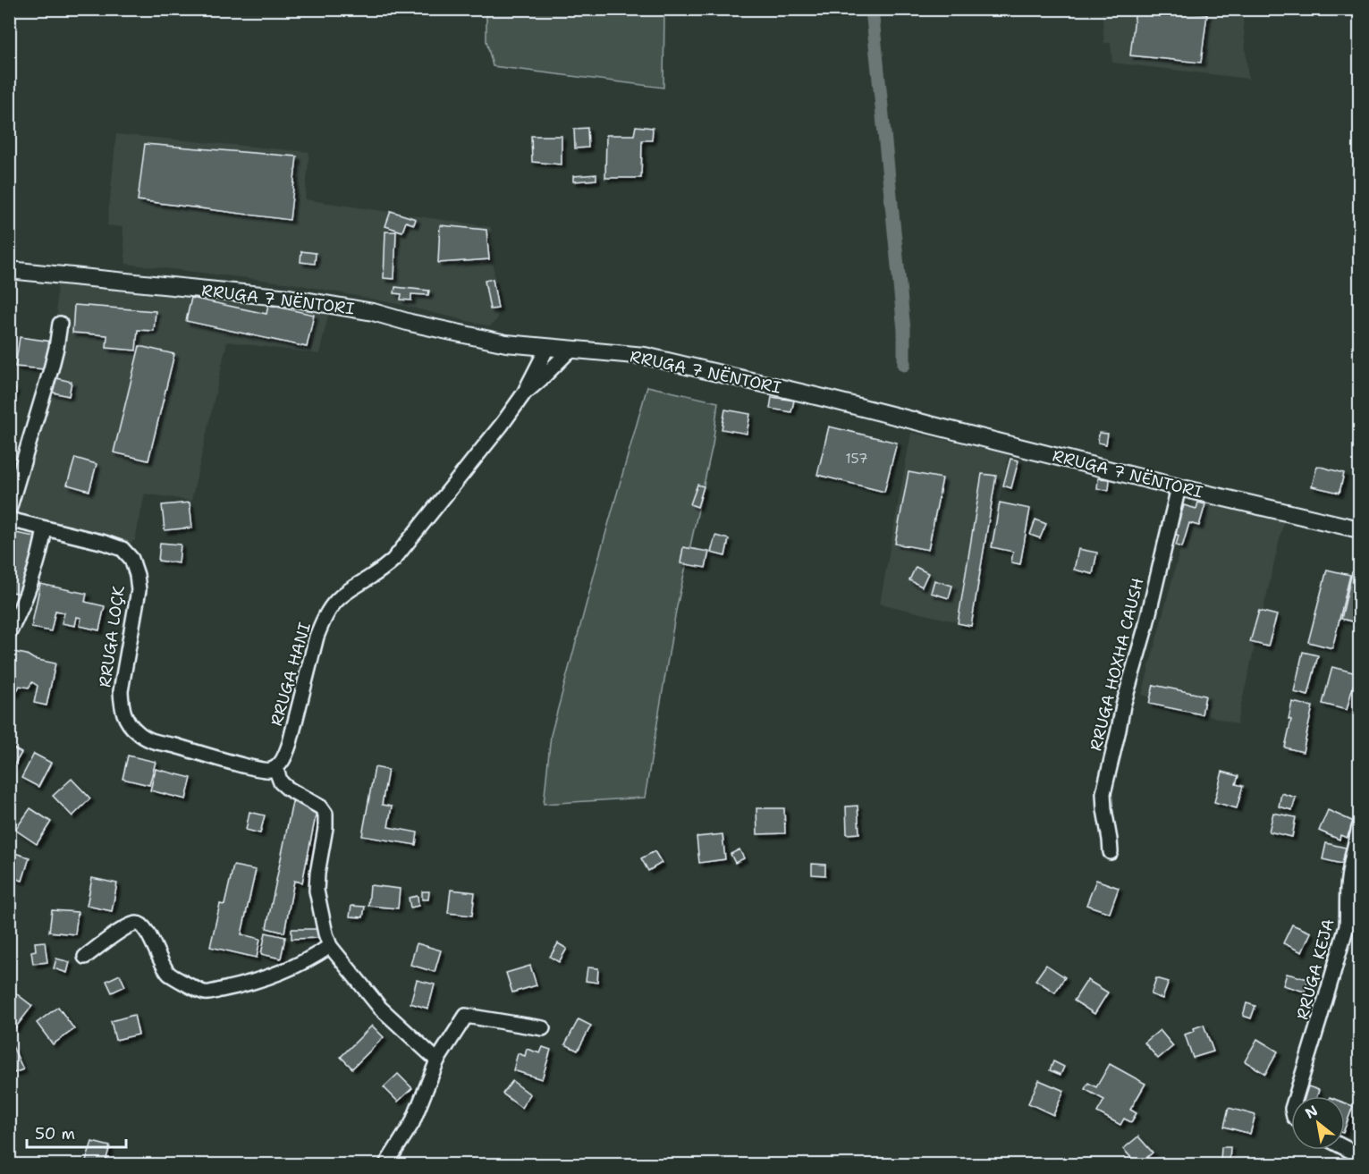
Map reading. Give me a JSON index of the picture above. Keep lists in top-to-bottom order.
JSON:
{
  "streets": {
    "main road": ["RRUGA 7 NËNTORI"],
    "street": [
      "RRUGA LOÇK",
      "RRUGA HOXHA CAUSH",
      "RRUGA HANI",
      "RRUGA KEJA"
    ]
  },
  "crossings": [
    ["RRUGA 7 NËNTORI", "RRUGA HOXHA CAUSH"],
    ["RRUGA 7 NËNTORI", "RRUGA HANI"],
    ["RRUGA LOÇK", "RRUGA HANI"]
  ],
  "house_numbers": ["157"],
  "scale_bar": "50 m",
  "north": "top left"
}
